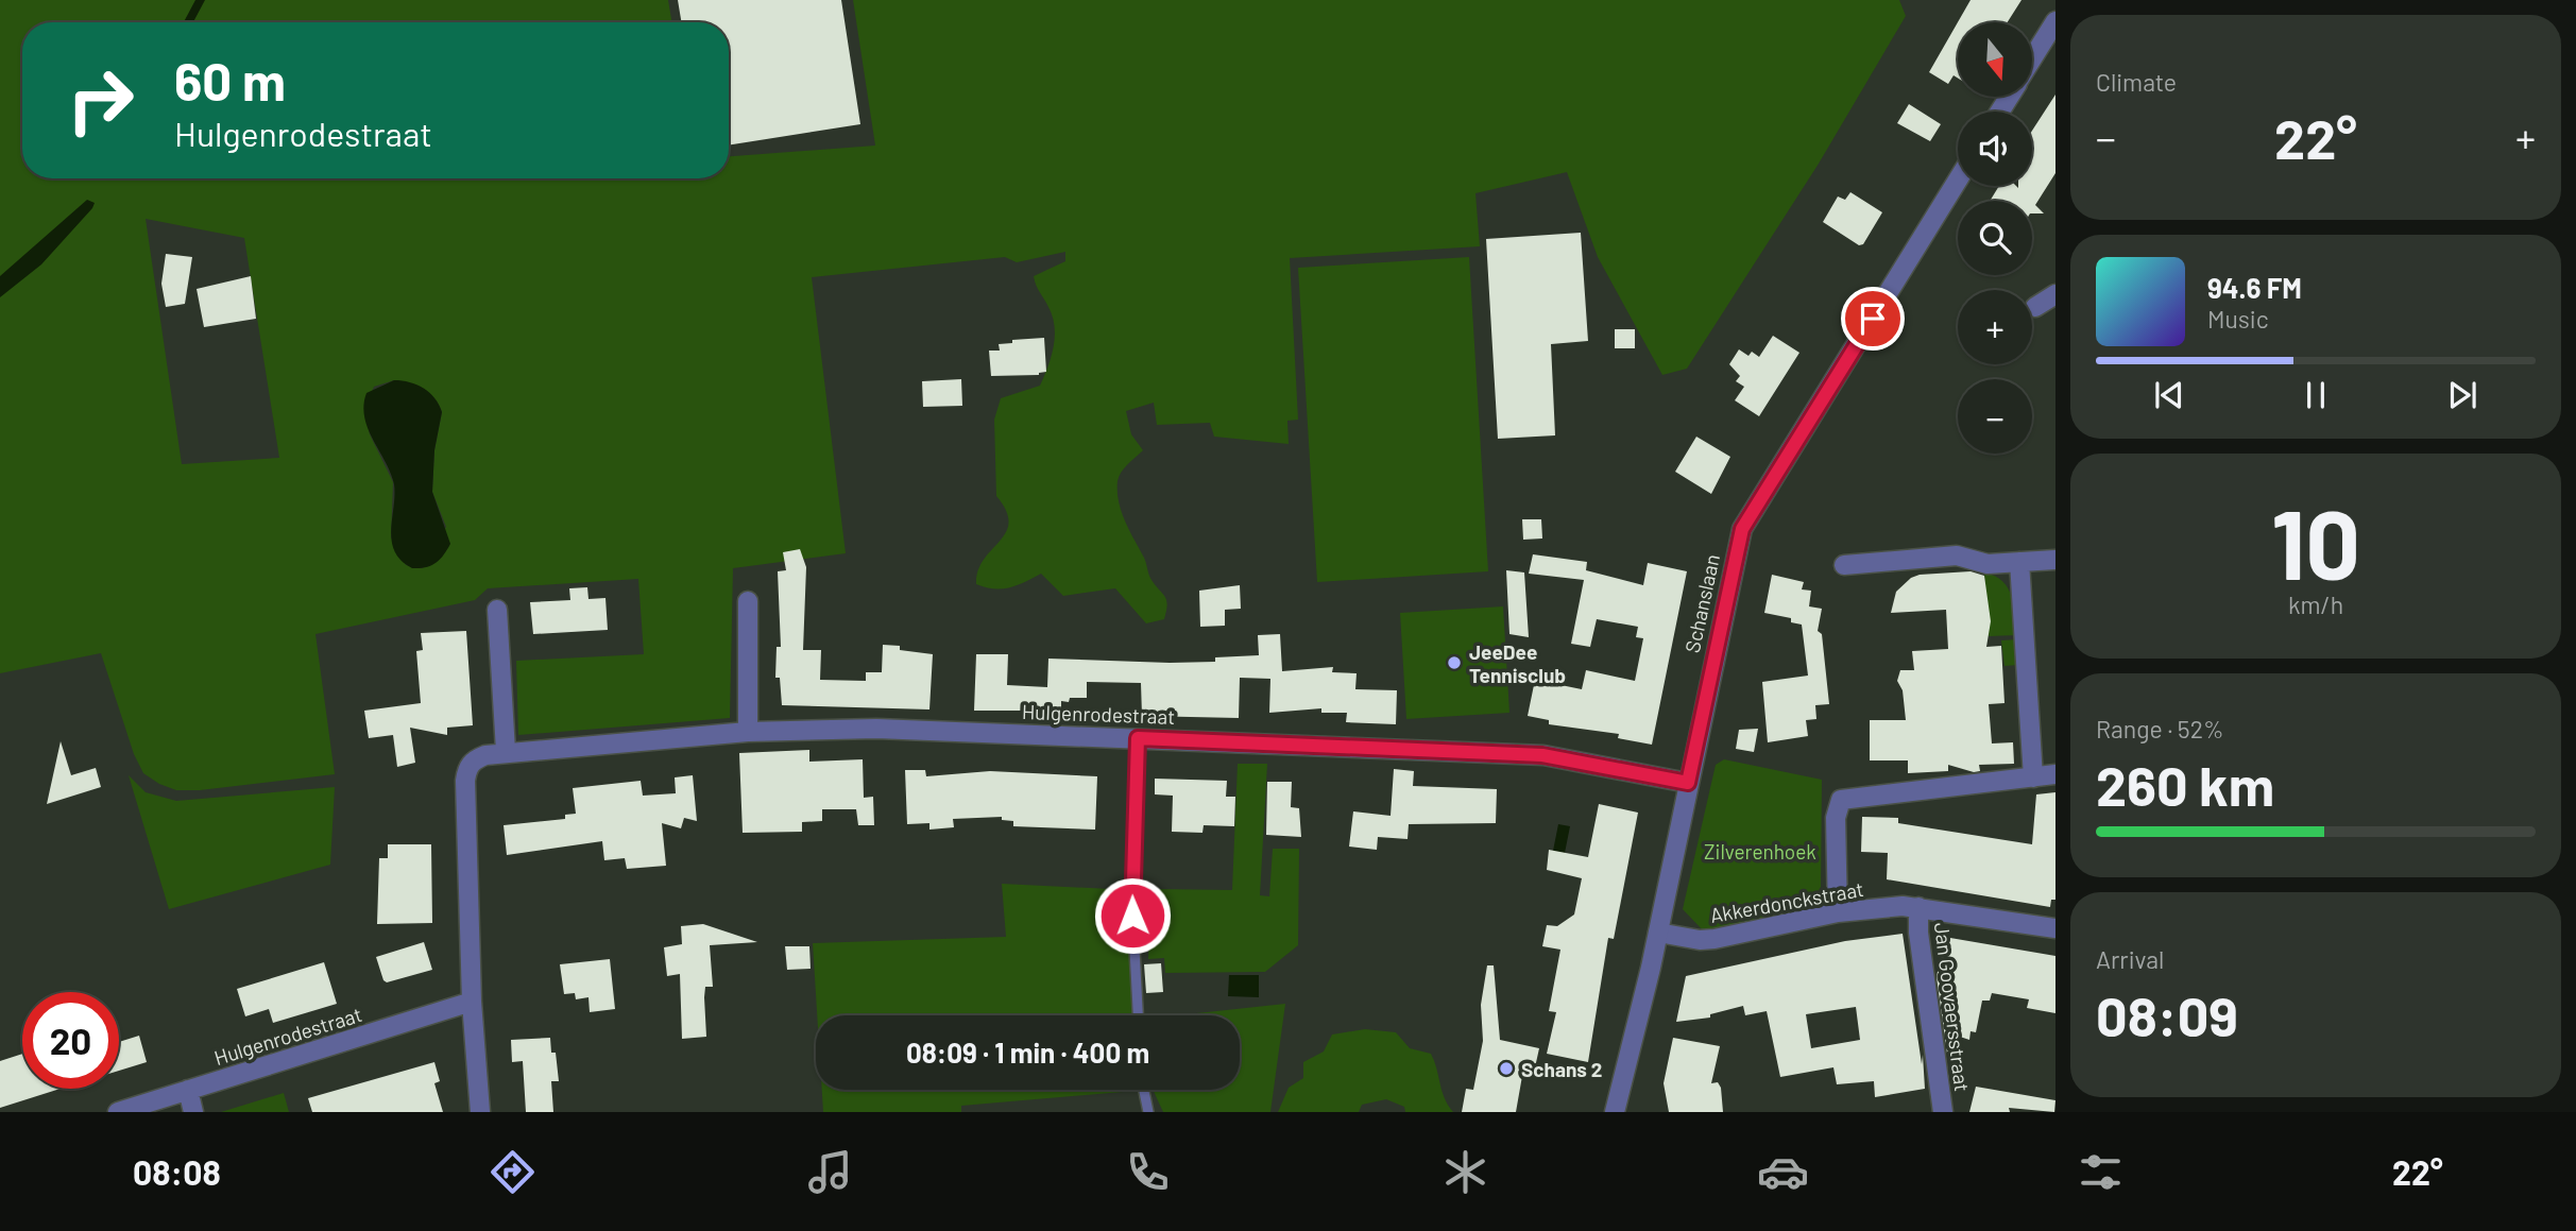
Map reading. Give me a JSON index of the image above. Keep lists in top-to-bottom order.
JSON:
{
  "streets": {
    "street": [
      "Schanslaan",
      "Hulgenrodestraat",
      "Akkerdonckstraat",
      "Jan Goovaersstraat"
    ]
  },
  "crossings": [
    ["Schanslaan", "Hulgenrodestraat"],
    ["Schanslaan", "Akkerdonckstraat"],
    ["Akkerdonckstraat", "Jan Goovaersstraat"]
  ],
  "parks": ["Zilverenhoek"],
  "places": ["JeeDee Tennisclub", "Schans 2"],
  "north": "bottom",
  "page": {
    "tile": [
      "Climate",
      ["10", "km/h"],
      ["Range · 52%", "260 km"],
      ["Arrival", "08:09"]
    ],
    "map_buttons": ["+", "−"],
    "turn": ["60 m", "Hulgenrodestraat"],
    "heat": ["−", "22°", "+"],
    "song": ["94.6 FM", "Music"],
    "limit": "20",
    "trip": "08:09 · 1 min · 400 m",
    "tabs": ["08:08", "22°"]
  }
}
